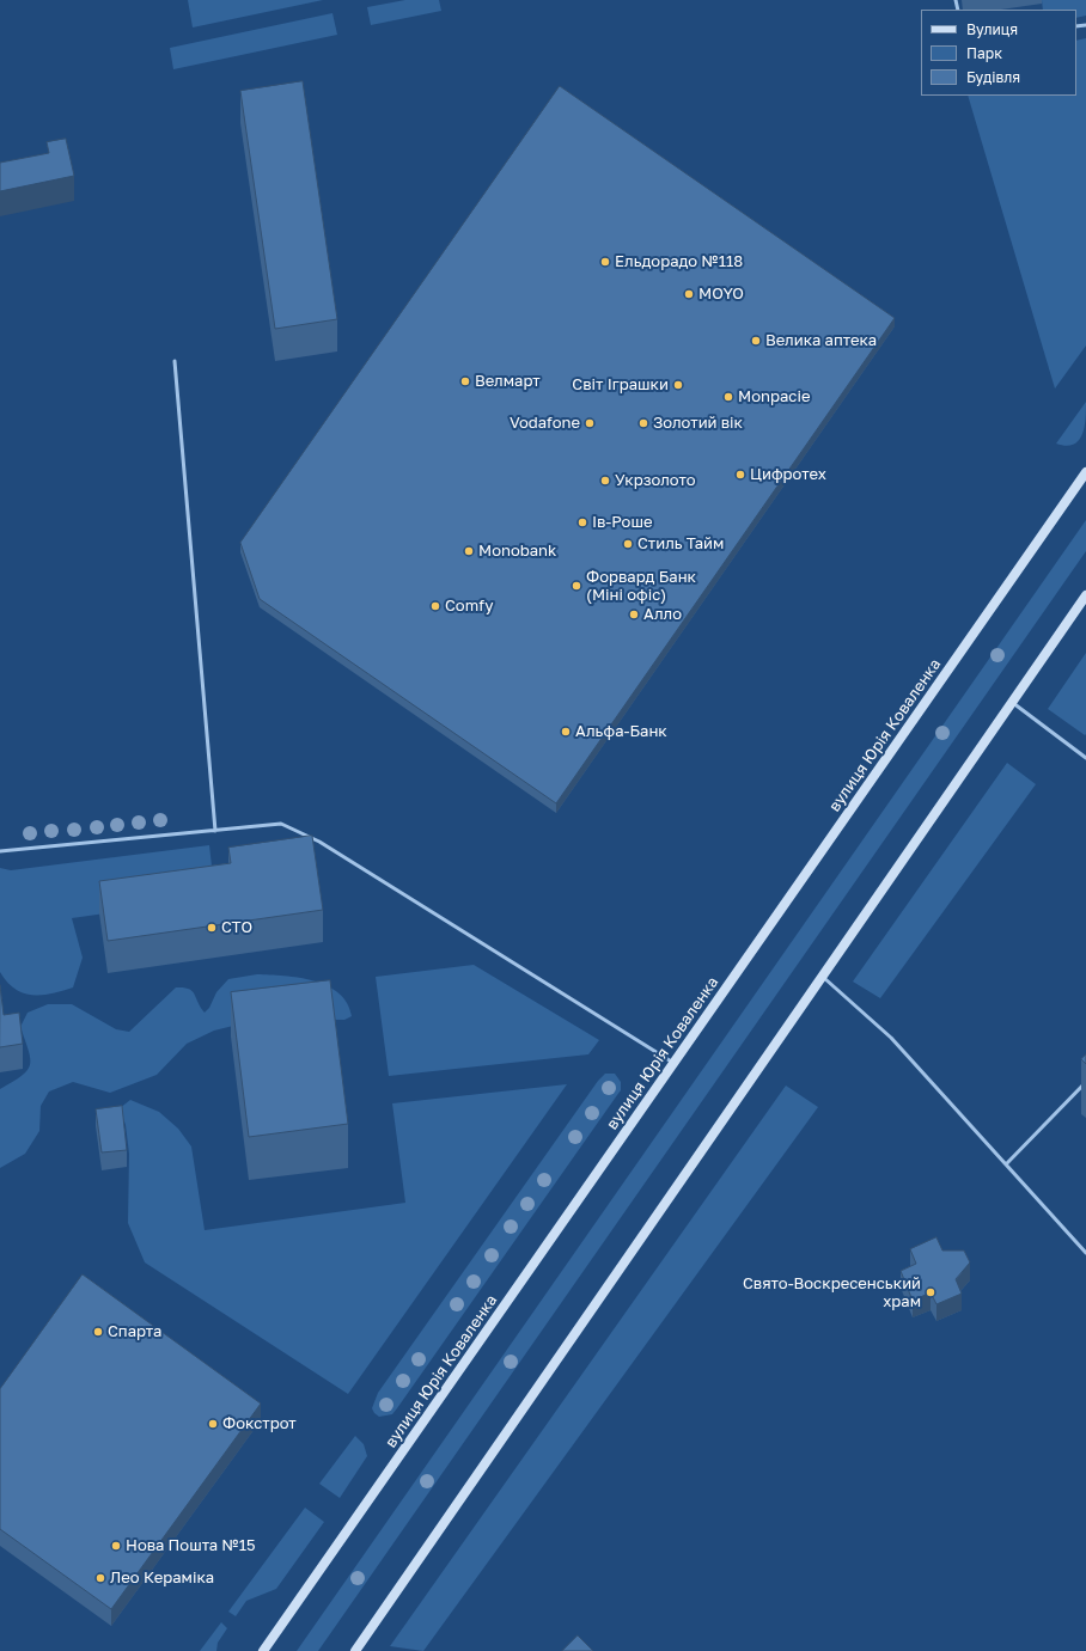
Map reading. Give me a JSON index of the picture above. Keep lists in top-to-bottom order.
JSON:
{
  "streets": {
    "main road": ["вулиця Юрія Коваленка"]
  },
  "places": [
    "Ельдорадо №118",
    "MOYO",
    "Велика аптека",
    "Велмарт",
    "Світ Іграшки",
    "Monpacie",
    "Vodafone",
    "Золотий вік",
    "Цифротех",
    "Укрзолото",
    "Ів-Роше",
    "Стиль Тайм",
    "Monobank",
    "Форвард Банк (Міні офіс)",
    "Comfy",
    "Алло",
    "Альфа-Банк",
    "СТО",
    "Свято-Воскресенський храм",
    "Спарта",
    "Фокстрот",
    "Нова Пошта №15",
    "Лео Кераміка"
  ],
  "legend": ["Вулиця", "Парк", "Будівля"]
}
